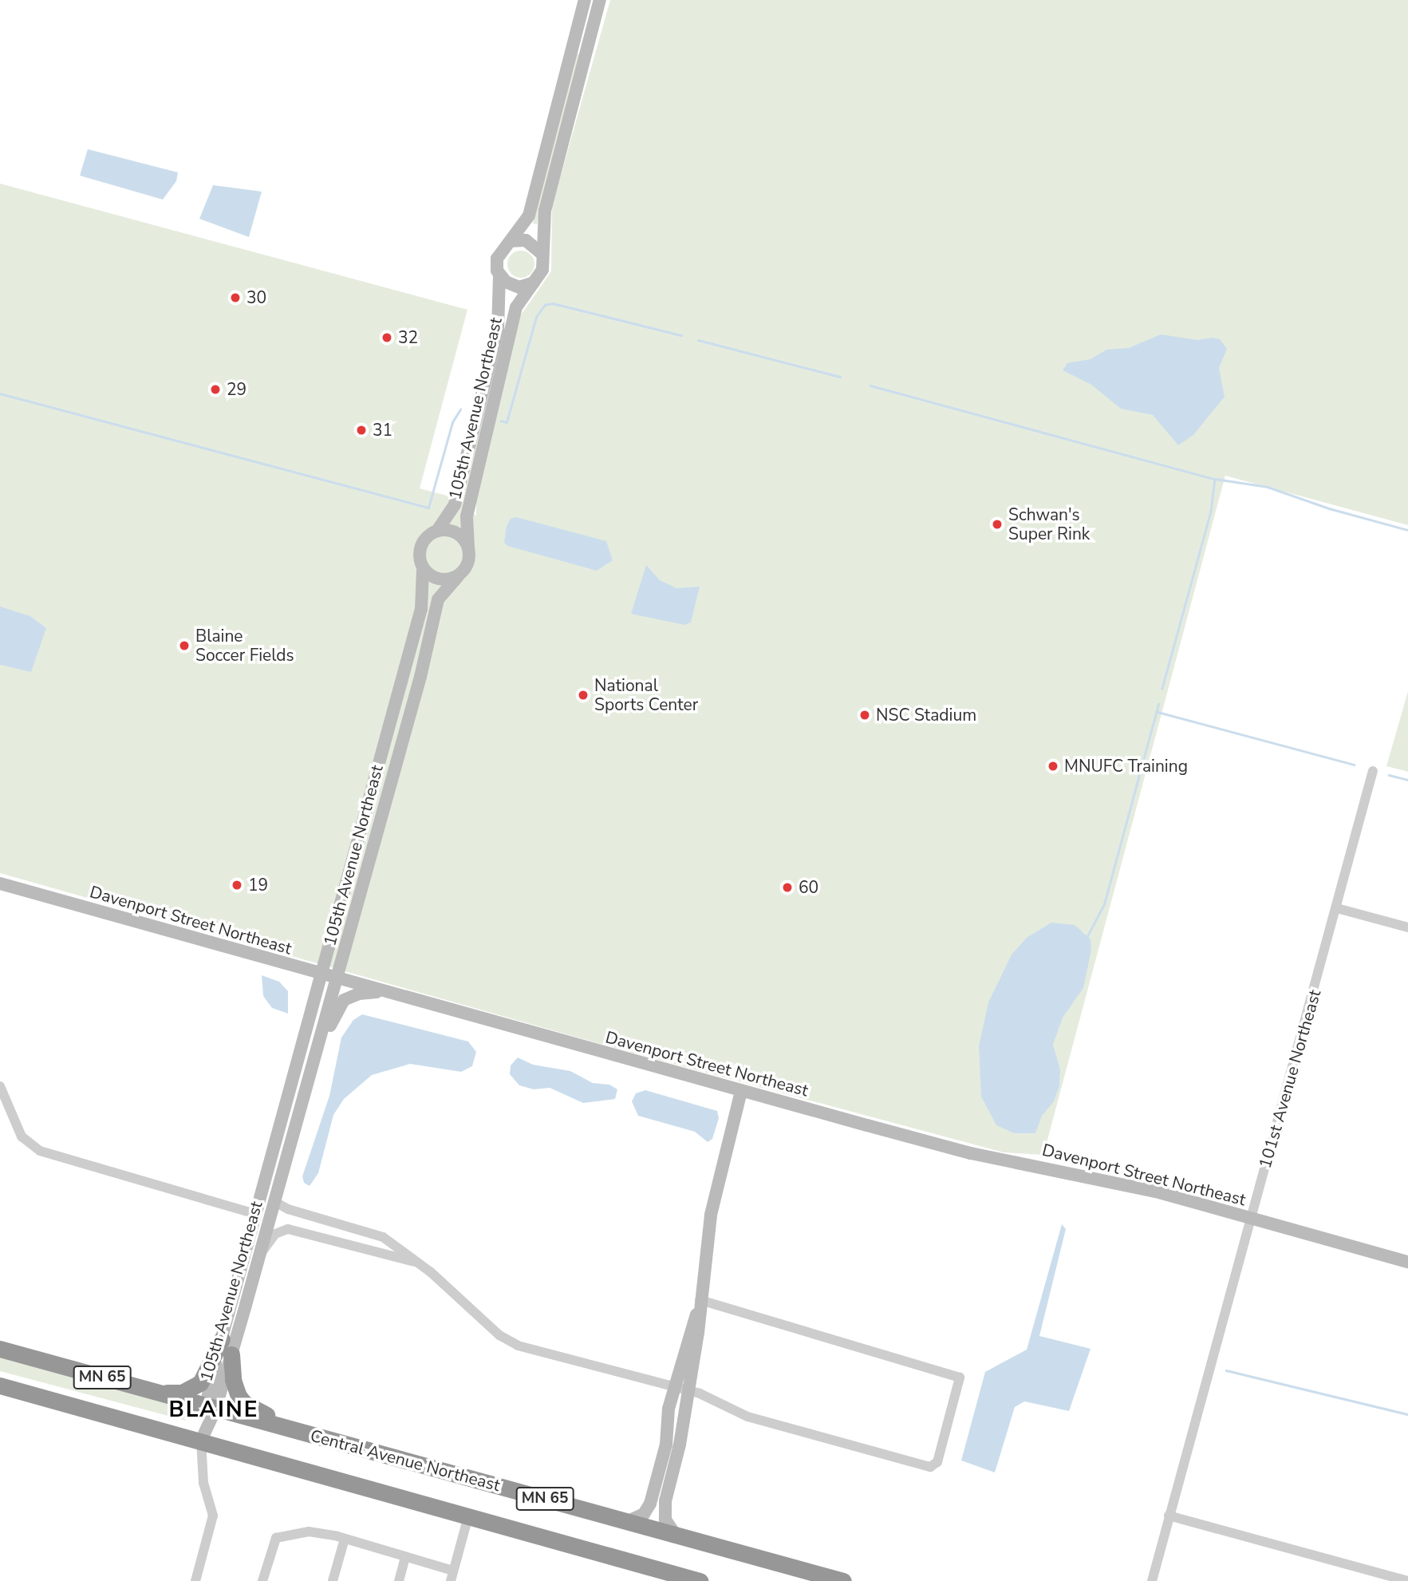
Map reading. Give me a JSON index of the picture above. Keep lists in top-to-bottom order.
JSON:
{
  "streets": {
    "highway": ["MN 65", "Central Avenue Northeast"],
    "street": ["105th Avenue Northeast", "Davenport Street Northeast", "101st Avenue Northeast"]
  },
  "crossings": [
    ["105th Avenue Northeast", "Davenport Street Northeast"],
    ["105th Avenue Northeast", "MN 65"],
    ["105th Avenue Northeast", "Central Avenue Northeast"],
    ["Davenport Street Northeast", "101st Avenue Northeast"]
  ],
  "districts": ["BLAINE"],
  "places": [
    "30",
    "32",
    "29",
    "31",
    "Schwan's Super Rink",
    "Blaine Soccer Fields",
    "National Sports Center",
    "NSC Stadium",
    "MNUFC Training",
    "19",
    "60"
  ]
}
